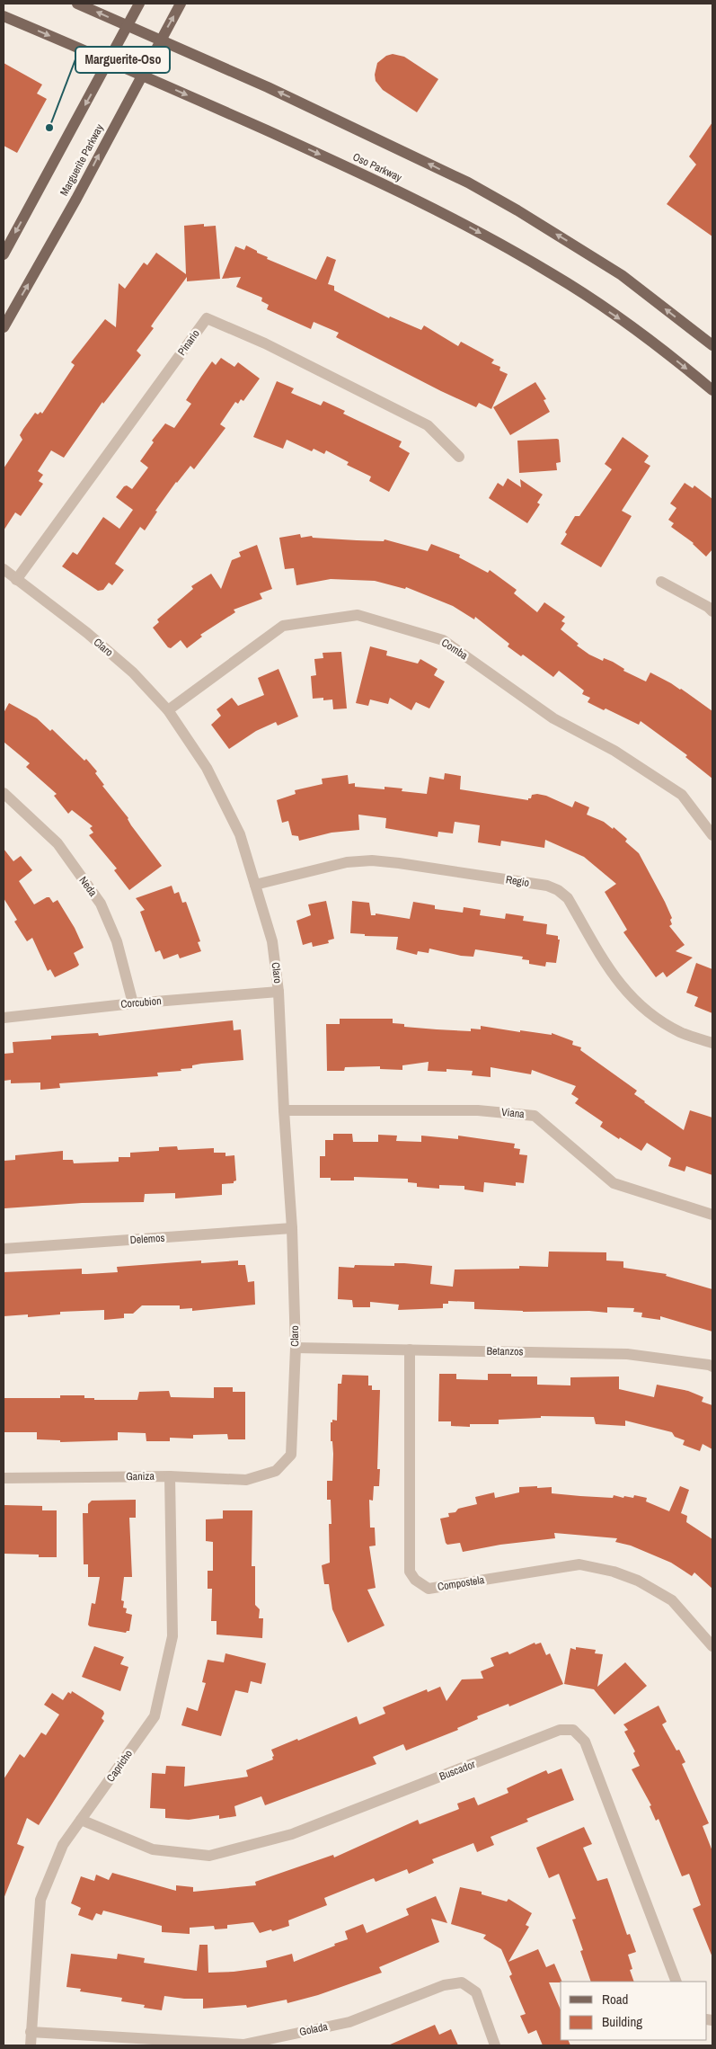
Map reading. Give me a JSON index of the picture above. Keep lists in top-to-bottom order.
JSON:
{
  "streets": {
    "main road": ["Marguerite Parkway", "Oso Parkway"],
    "street": [
      "Pinario",
      "Claro",
      "Comba",
      "Regio",
      "Neda",
      "Corcubion",
      "Viana",
      "Delemos",
      "Betanzos",
      "Ganiza",
      "Compostela",
      "Capricho",
      "Buscador",
      "Golada"
    ]
  },
  "crossings": [
    ["Marguerite Parkway", "Oso Parkway"],
    ["Pinario", "Claro"],
    ["Claro", "Comba"],
    ["Claro", "Regio"],
    ["Claro", "Corcubion"],
    ["Claro", "Viana"],
    ["Claro", "Delemos"],
    ["Claro", "Betanzos"],
    ["Claro", "Ganiza"],
    ["Neda", "Corcubion"],
    ["Betanzos", "Compostela"],
    ["Ganiza", "Capricho"],
    ["Capricho", "Buscador"],
    ["Capricho", "Golada"]
  ],
  "places": ["Marguerite-Oso"],
  "legend": ["Road", "Building"]
}
